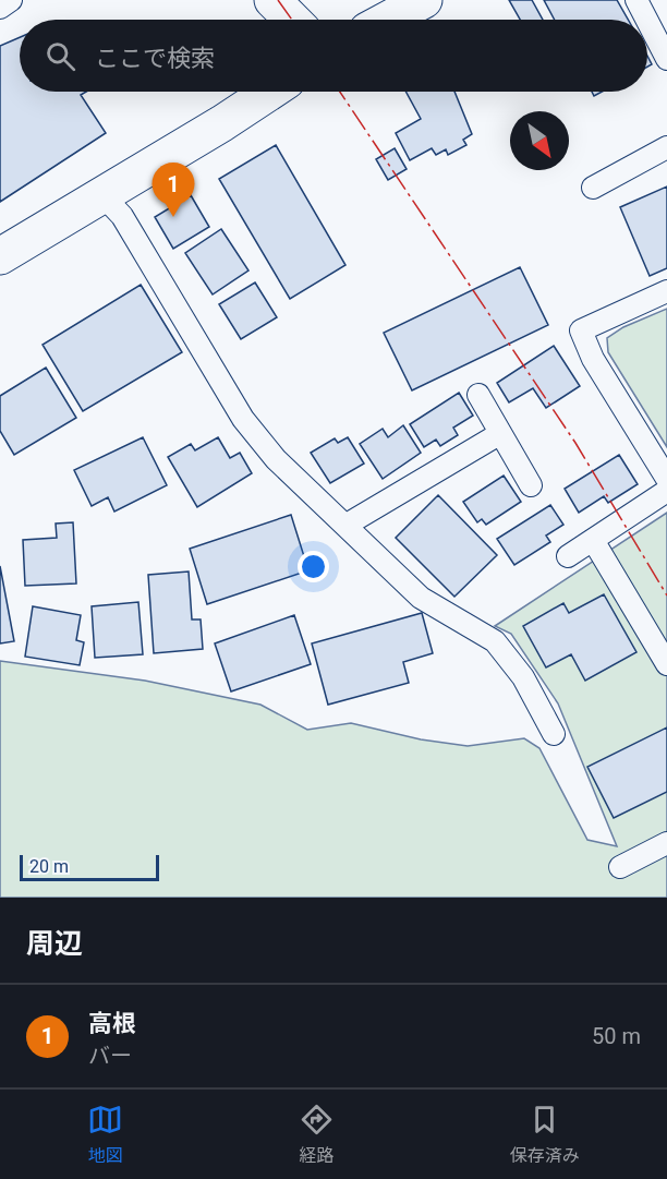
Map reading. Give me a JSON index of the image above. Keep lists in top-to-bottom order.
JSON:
{
  "scale_bar": "20 m",
  "north": "bottom right",
  "page": {
    "search": "ここで検索",
    "pins": "1",
    "scale": "20 m",
    "heading": "周辺",
    "list": [
      {
        "mark": "1",
        "name": "高根",
        "note": "バー",
        "value": "50 m"
      }
    ],
    "nav": ["地図", "経路", "保存済み"]
  }
}
